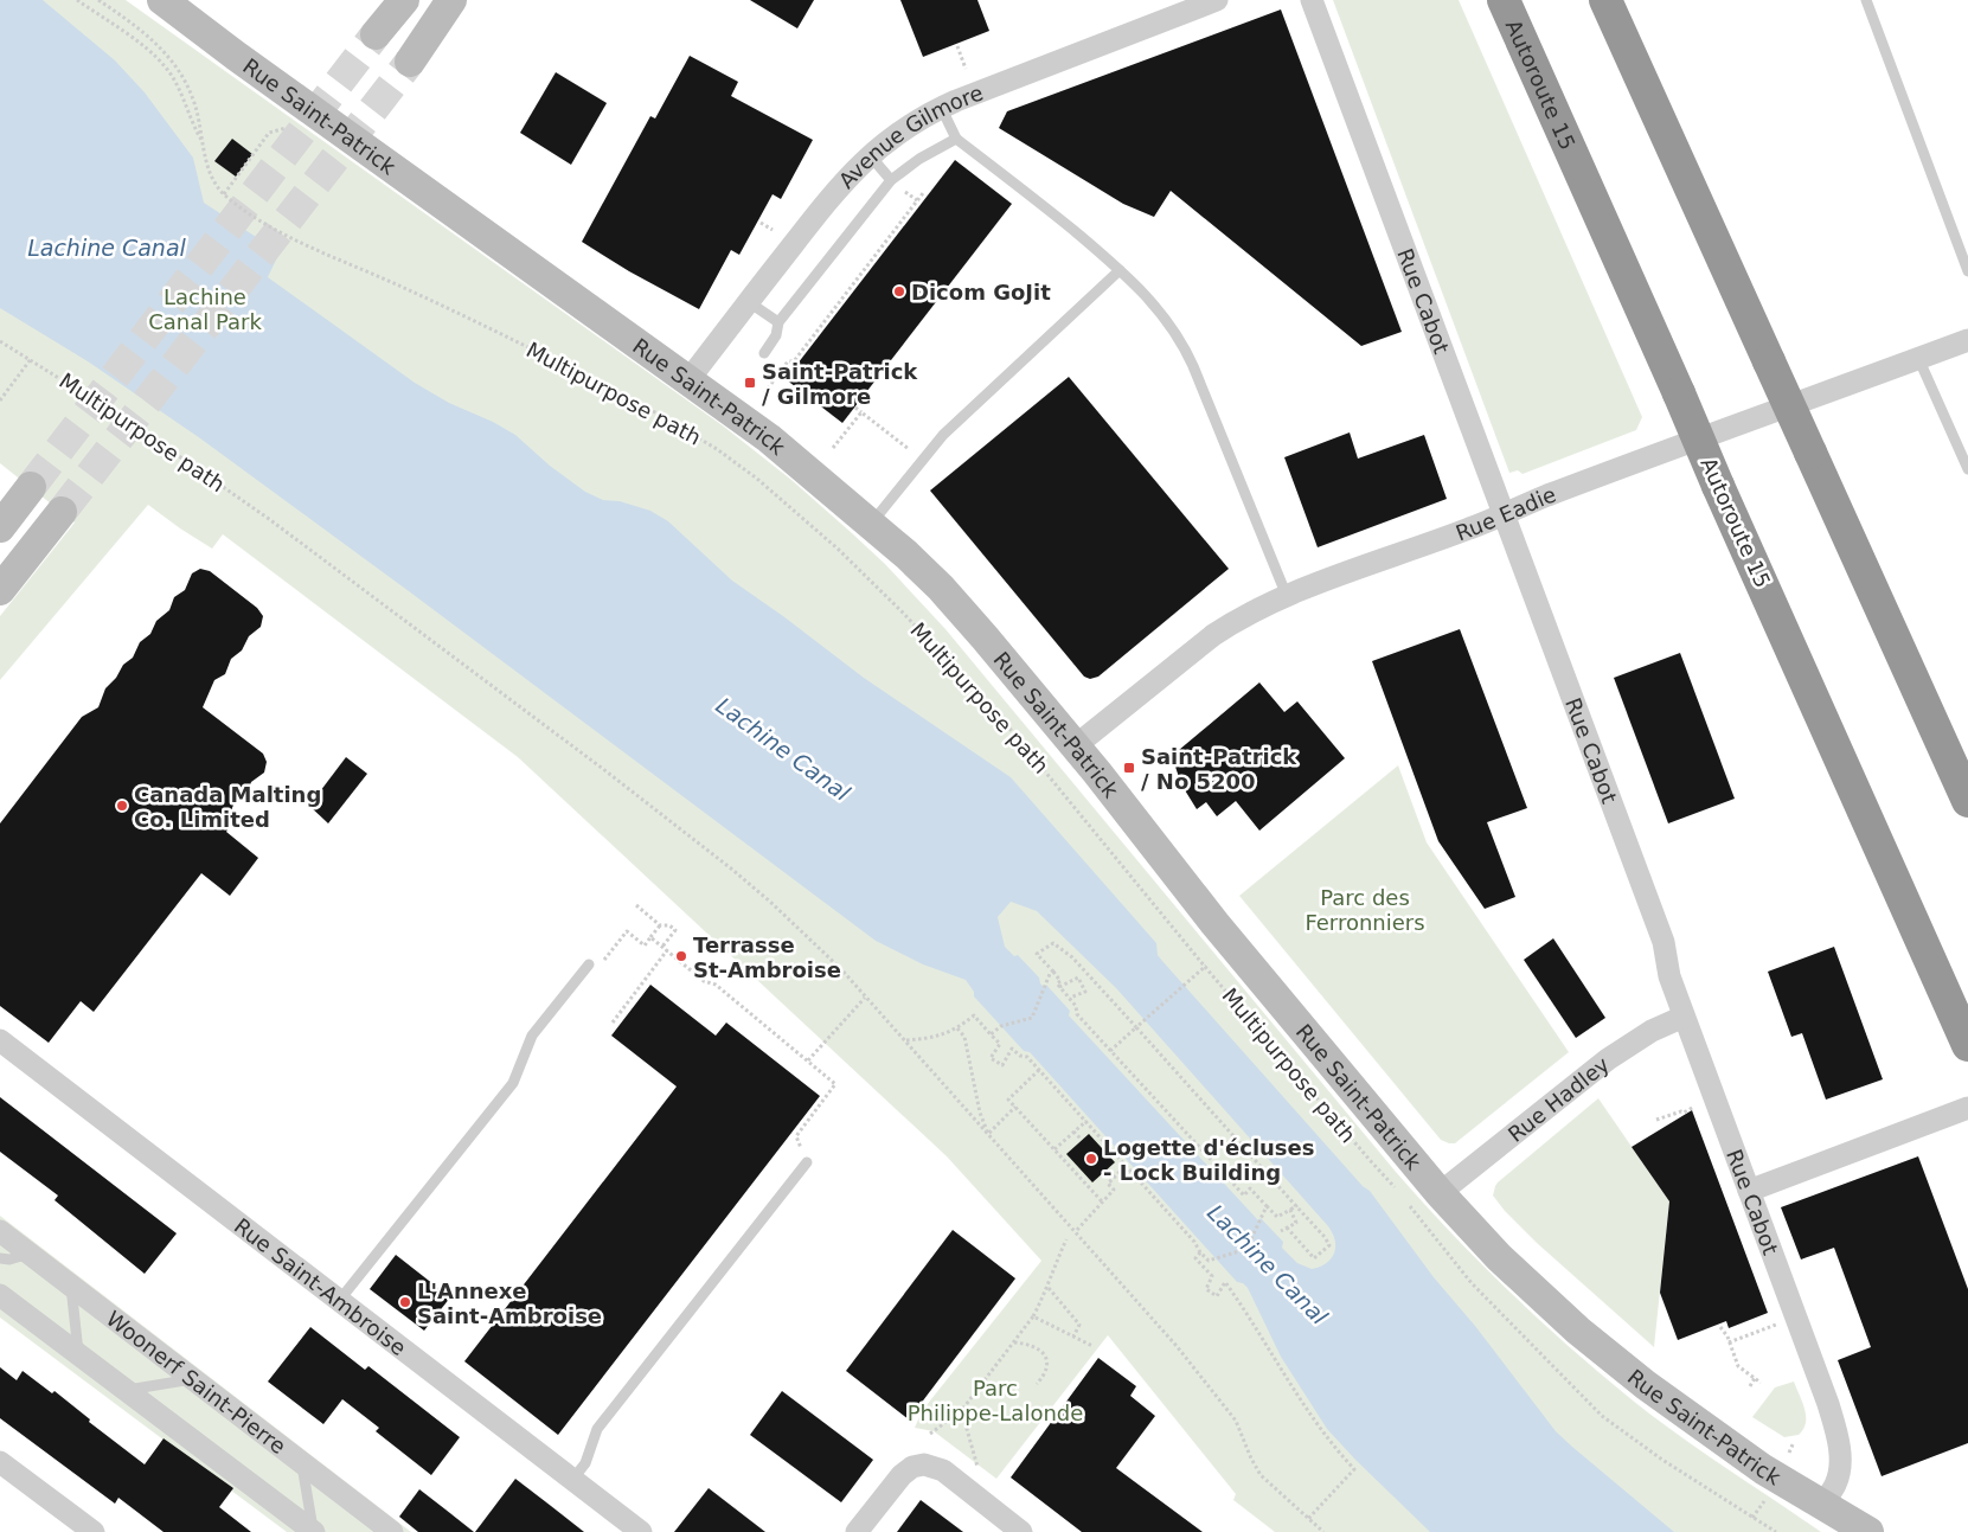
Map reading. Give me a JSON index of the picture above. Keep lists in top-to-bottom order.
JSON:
{
  "streets": {
    "highway": ["Autoroute 15"],
    "main road": ["Rue Saint-Patrick"],
    "street": [
      "Avenue Gilmore",
      "Rue Cabot",
      "Rue Eadie",
      "Rue Hadley",
      "Rue Saint-Ambroise",
      "Woonerf Saint-Pierre"
    ],
    "path": ["Multipurpose path"]
  },
  "crossings": [
    ["Rue Saint-Patrick", "Avenue Gilmore"],
    ["Rue Saint-Patrick", "Rue Cabot"],
    ["Rue Saint-Patrick", "Rue Eadie"],
    ["Rue Saint-Patrick", "Rue Hadley"],
    ["Rue Cabot", "Rue Eadie"],
    ["Rue Cabot", "Rue Hadley"]
  ],
  "water": ["Lachine Canal"],
  "parks": ["Lachine Canal Park", "Parc des Ferronniers", "Parc Philippe-Lalonde"],
  "places": {
    "other": [
      "Dicom GoJit",
      "Canada Malting Co. Limited",
      "Terrasse St-Ambroise",
      "Logette d'écluses - Lock Building",
      "L'Annexe Saint-Ambroise"
    ],
    "transit": ["Saint-Patrick / Gilmore", "Saint-Patrick / No 5200"]
  }
}
